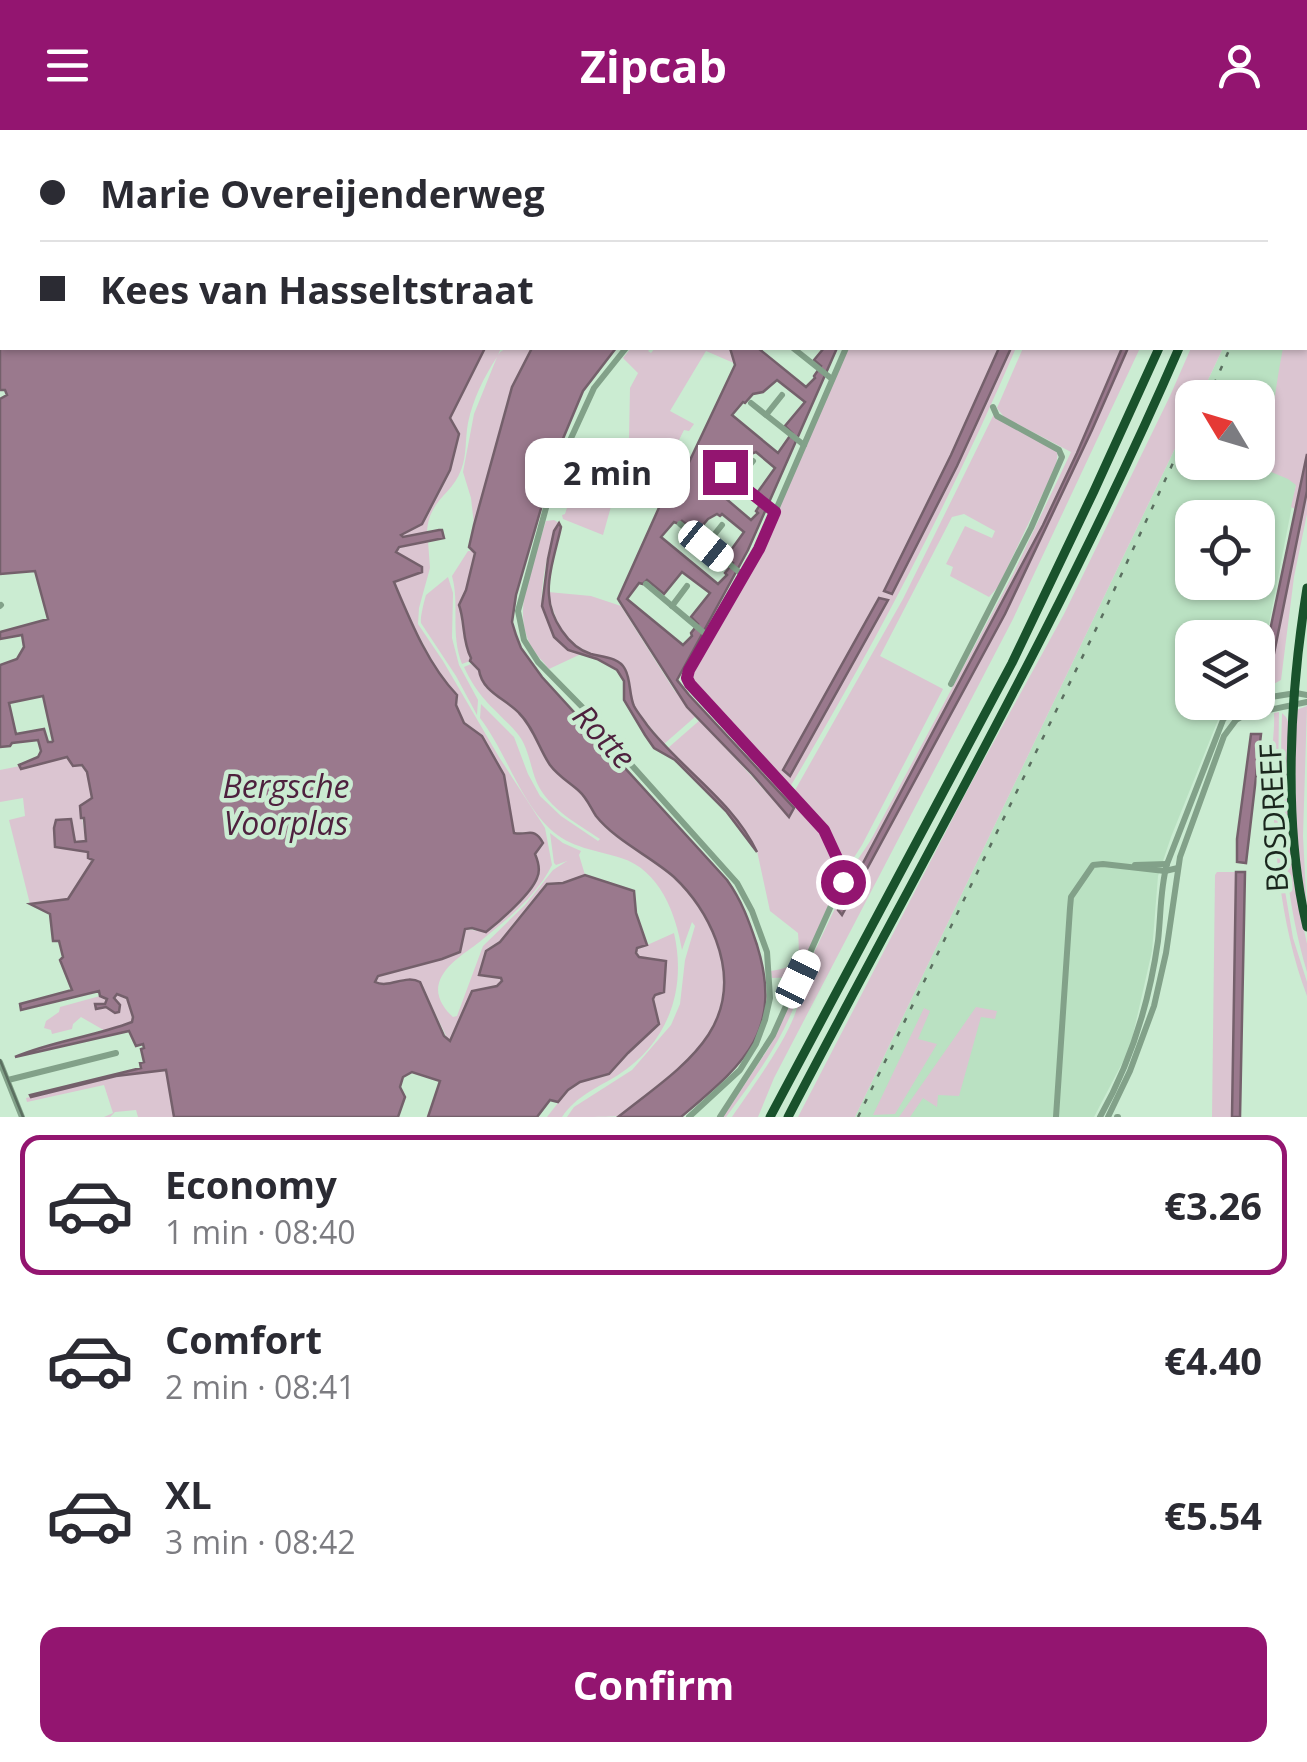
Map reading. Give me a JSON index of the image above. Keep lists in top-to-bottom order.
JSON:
{
  "streets": {
    "highway": ["BOSDREEF"]
  },
  "water": ["Rotte", "Bergsche Voorplas"],
  "north": "top left",
  "page": {
    "header": "Zipcab",
    "banner": ["Marie Overeijenderweg", "Kees van Hasseltstraat"],
    "bubble": "2 min",
    "list": [
      {
        "name": "Economy",
        "note": "1 min · 08:40",
        "value": "€3.26"
      },
      {
        "name": "Comfort",
        "note": "2 min · 08:41",
        "value": "€4.40"
      },
      {
        "name": "XL",
        "note": "3 min · 08:42",
        "value": "€5.54"
      }
    ],
    "buttons": "Confirm"
  }
}
